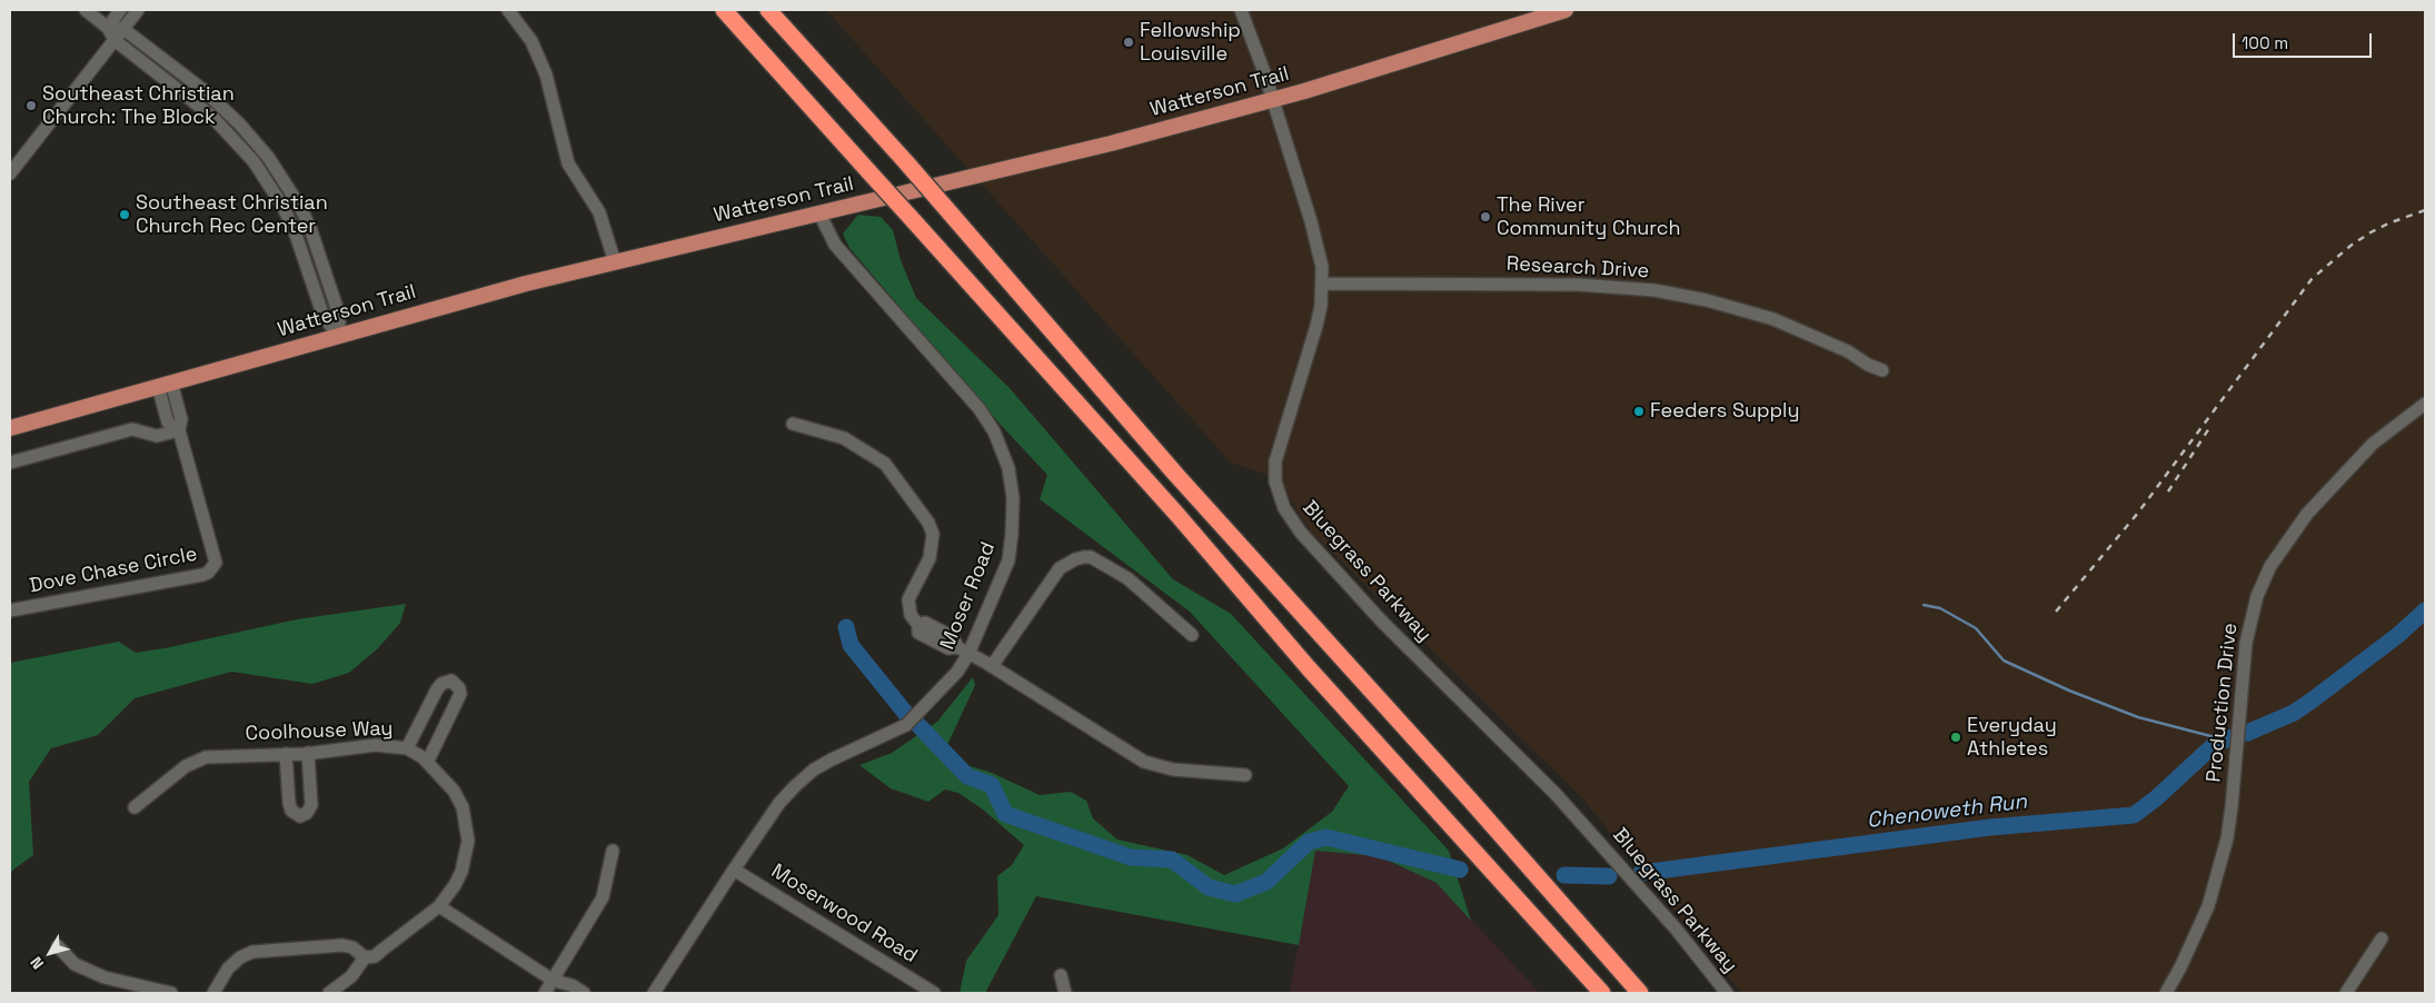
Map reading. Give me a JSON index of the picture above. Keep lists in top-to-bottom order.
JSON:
{
  "streets": {
    "main road": ["Watterson Trail"],
    "street": [
      "Research Drive",
      "Dove Chase Circle",
      "Bluegrass Parkway",
      "Moser Road",
      "Production Drive",
      "Coolhouse Way",
      "Moserwood Road"
    ]
  },
  "crossings": [
    ["Watterson Trail", "Dove Chase Circle"],
    ["Watterson Trail", "Bluegrass Parkway"],
    ["Watterson Trail", "Moser Road"],
    ["Research Drive", "Bluegrass Parkway"],
    ["Moser Road", "Moserwood Road"]
  ],
  "water": ["Chenoweth Run"],
  "places": [
    "Fellowship Louisville",
    "Southeast Christian Church: The Block",
    "Southeast Christian Church Rec Center",
    "The River Community Church",
    "Feeders Supply",
    "Everyday Athletes"
  ],
  "scale_bar": "100 m",
  "north": "bottom left"
}
